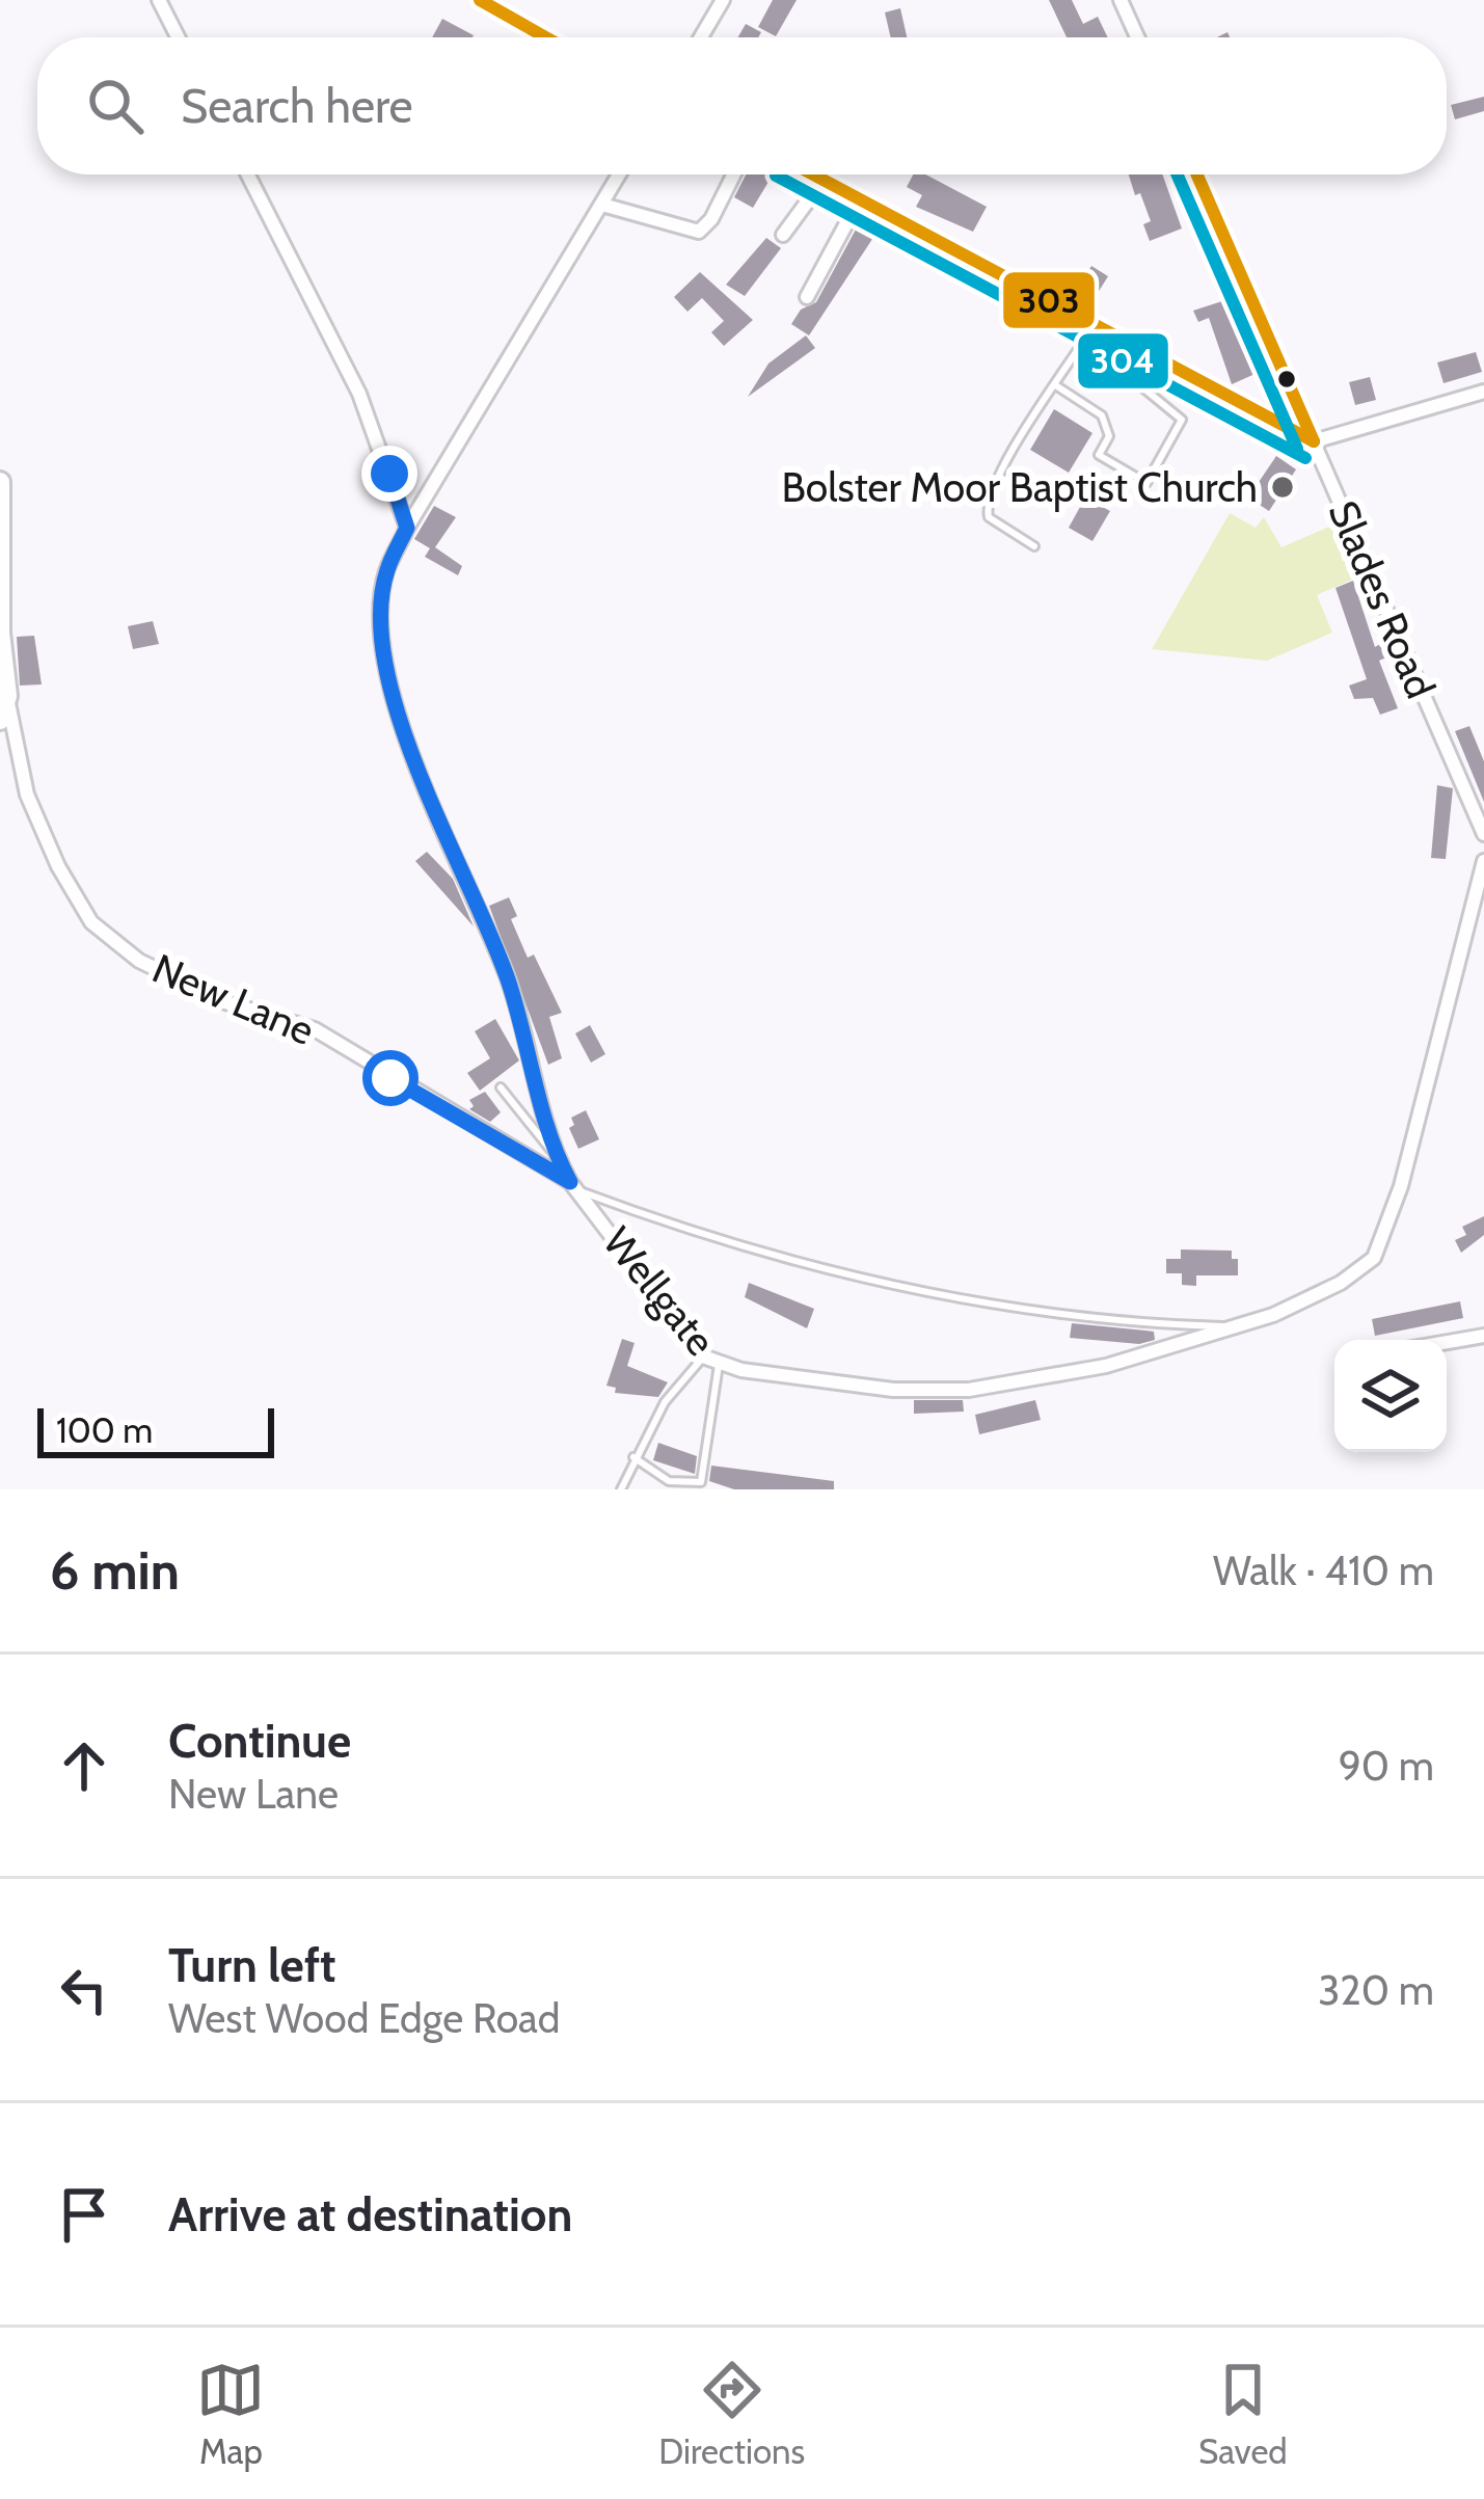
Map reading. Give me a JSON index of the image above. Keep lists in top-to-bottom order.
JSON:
{
  "streets": {
    "street": ["Slades Road", "New Lane", "Wellgate"]
  },
  "crossings": [
    ["New Lane", "Wellgate"]
  ],
  "places": ["Bolster Moor Baptist Church"],
  "lines": ["transit line 303", "transit line 304"],
  "scale_bar": "100 m",
  "page": {
    "search": "Search here",
    "scale": "100 m",
    "heading": ["6 min", "Walk · 410 m"],
    "list": [
      ["Continue", "New Lane", "90 m"],
      ["Turn left", "West Wood Edge Road", "320 m"],
      "Arrive at destination"
    ],
    "nav": ["Map", "Directions", "Saved"]
  }
}
